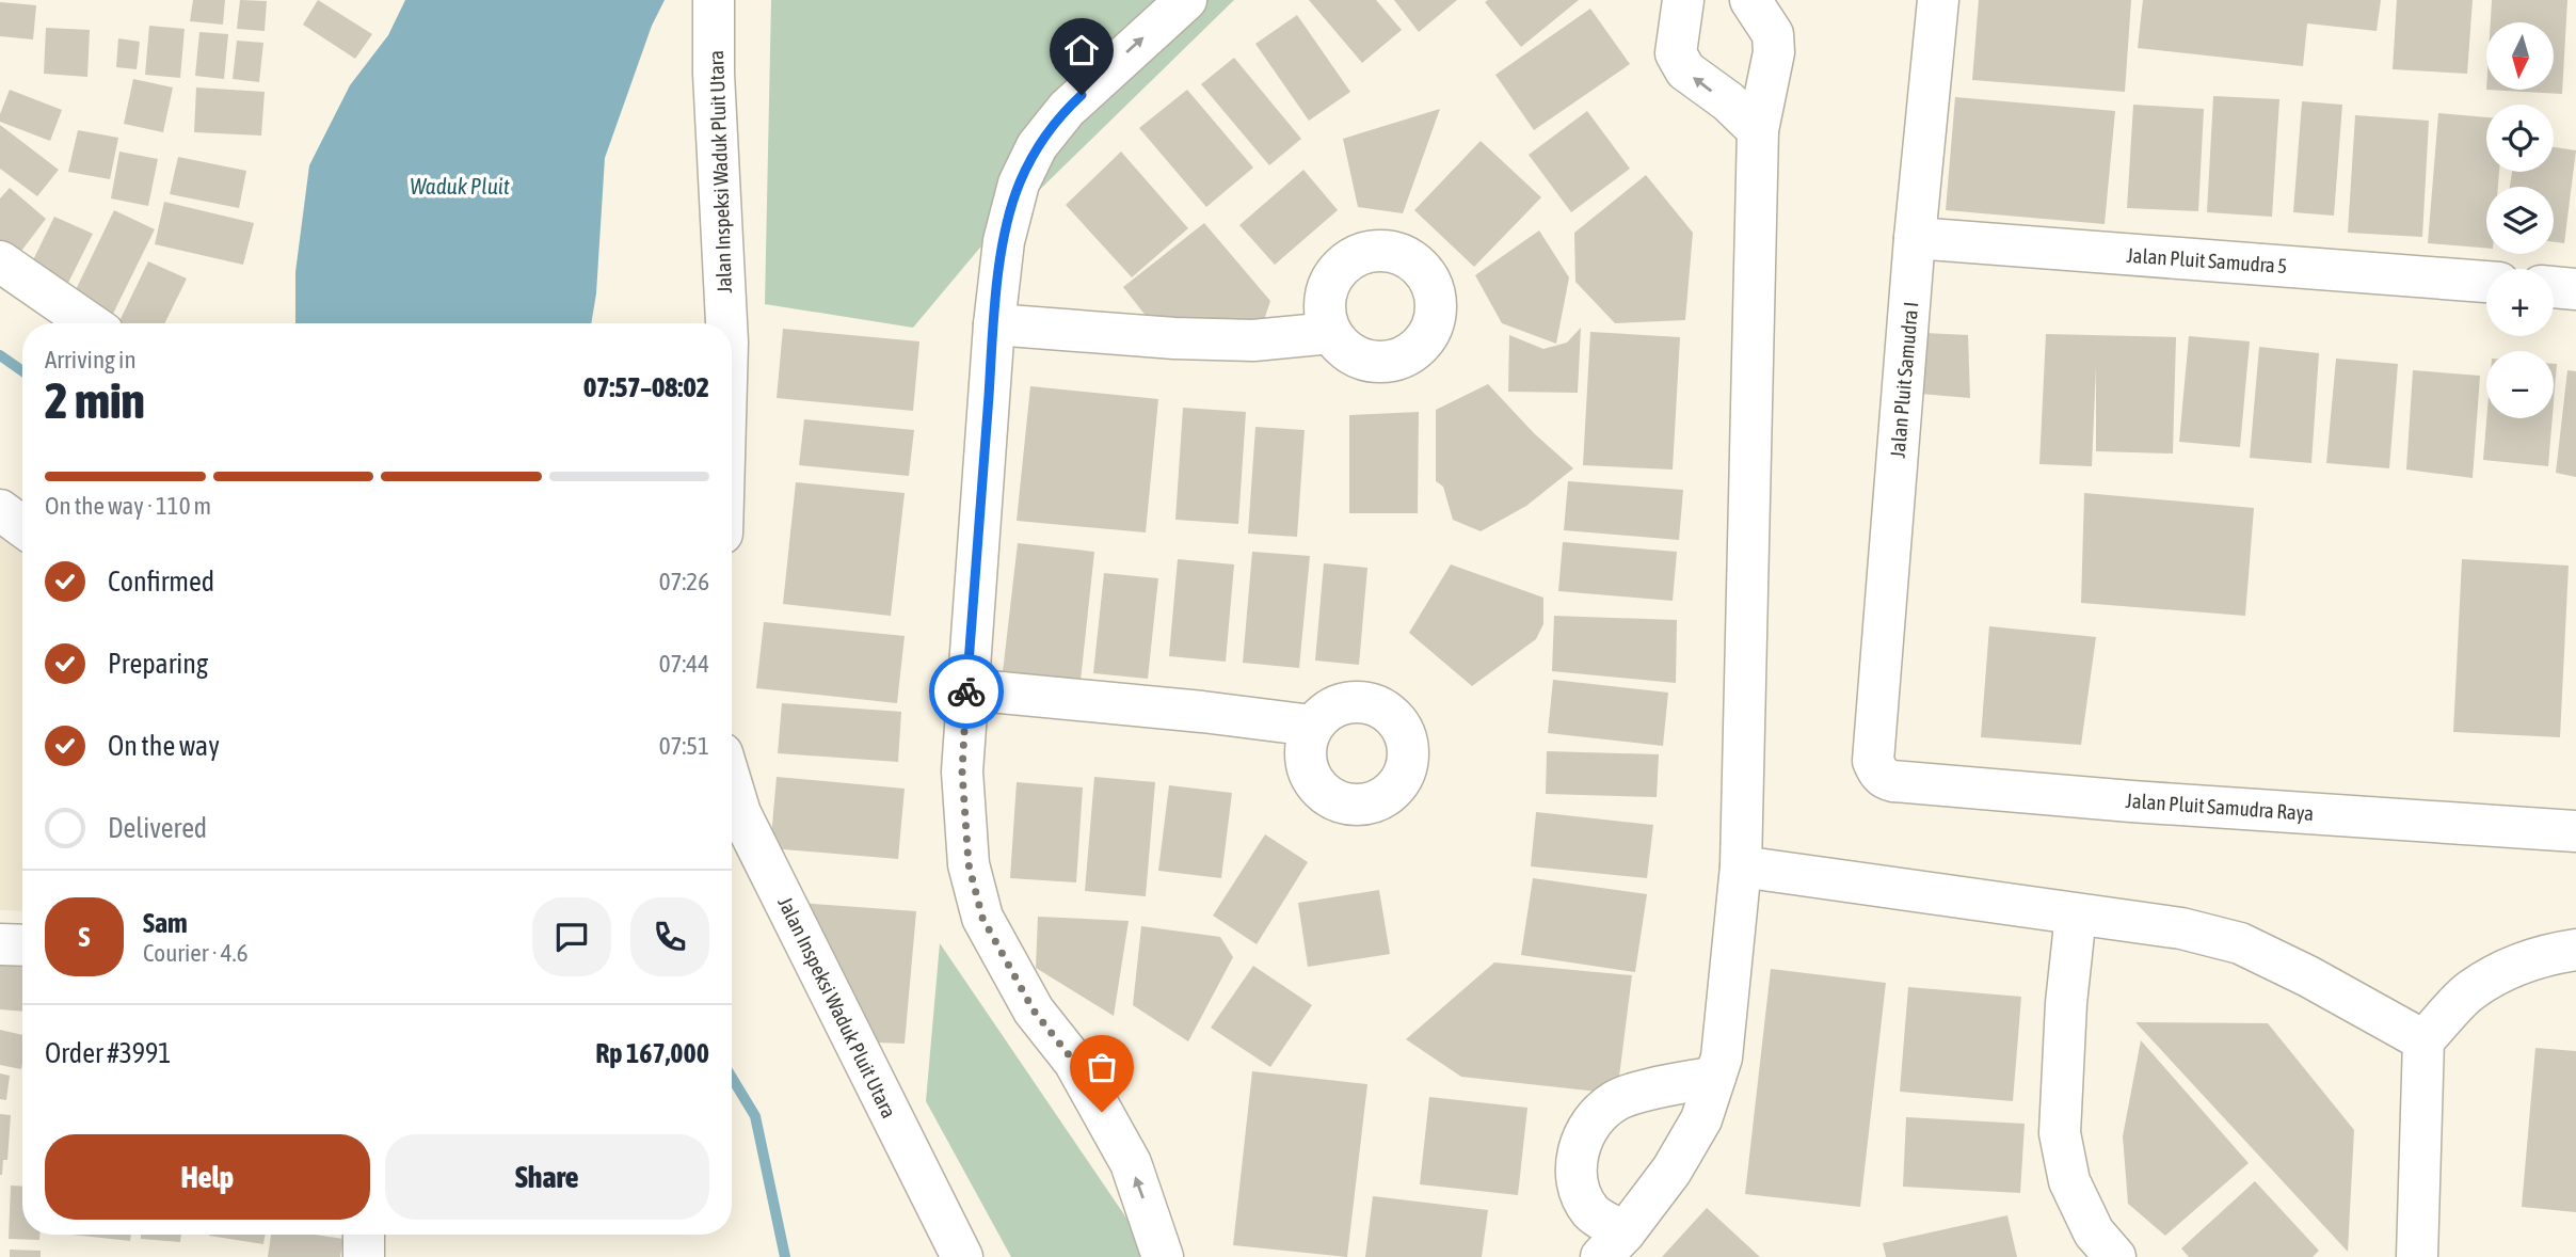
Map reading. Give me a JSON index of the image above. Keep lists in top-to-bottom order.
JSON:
{
  "streets": {
    "street": [
      "Jalan Inspeksi Waduk Pluit Utara",
      "Jalan Pluit Samudra 5",
      "Jalan Pluit Samudra I",
      "Jalan Pluit Samudra Raya"
    ]
  },
  "crossings": [
    ["Jalan Pluit Samudra 5", "Jalan Pluit Samudra I"],
    ["Jalan Pluit Samudra I", "Jalan Pluit Samudra Raya"]
  ],
  "water": ["Waduk Pluit"],
  "north": "bottom",
  "page": {
    "map_buttons": ["+", "−"],
    "heading": ["2 min", "Arriving in", "07:57–08:02"],
    "panel": [
      "Sam",
      "Courier · 4.6",
      "Order #3991",
      "Rp 167,000"
    ],
    "bar": "On the way · 110 m",
    "list": [
      ["Confirmed", "07:26"],
      ["Preparing", "07:44"],
      ["On the way", "07:51"],
      "Delivered"
    ],
    "round": "S",
    "buttons": ["Help", "Share"]
  }
}
